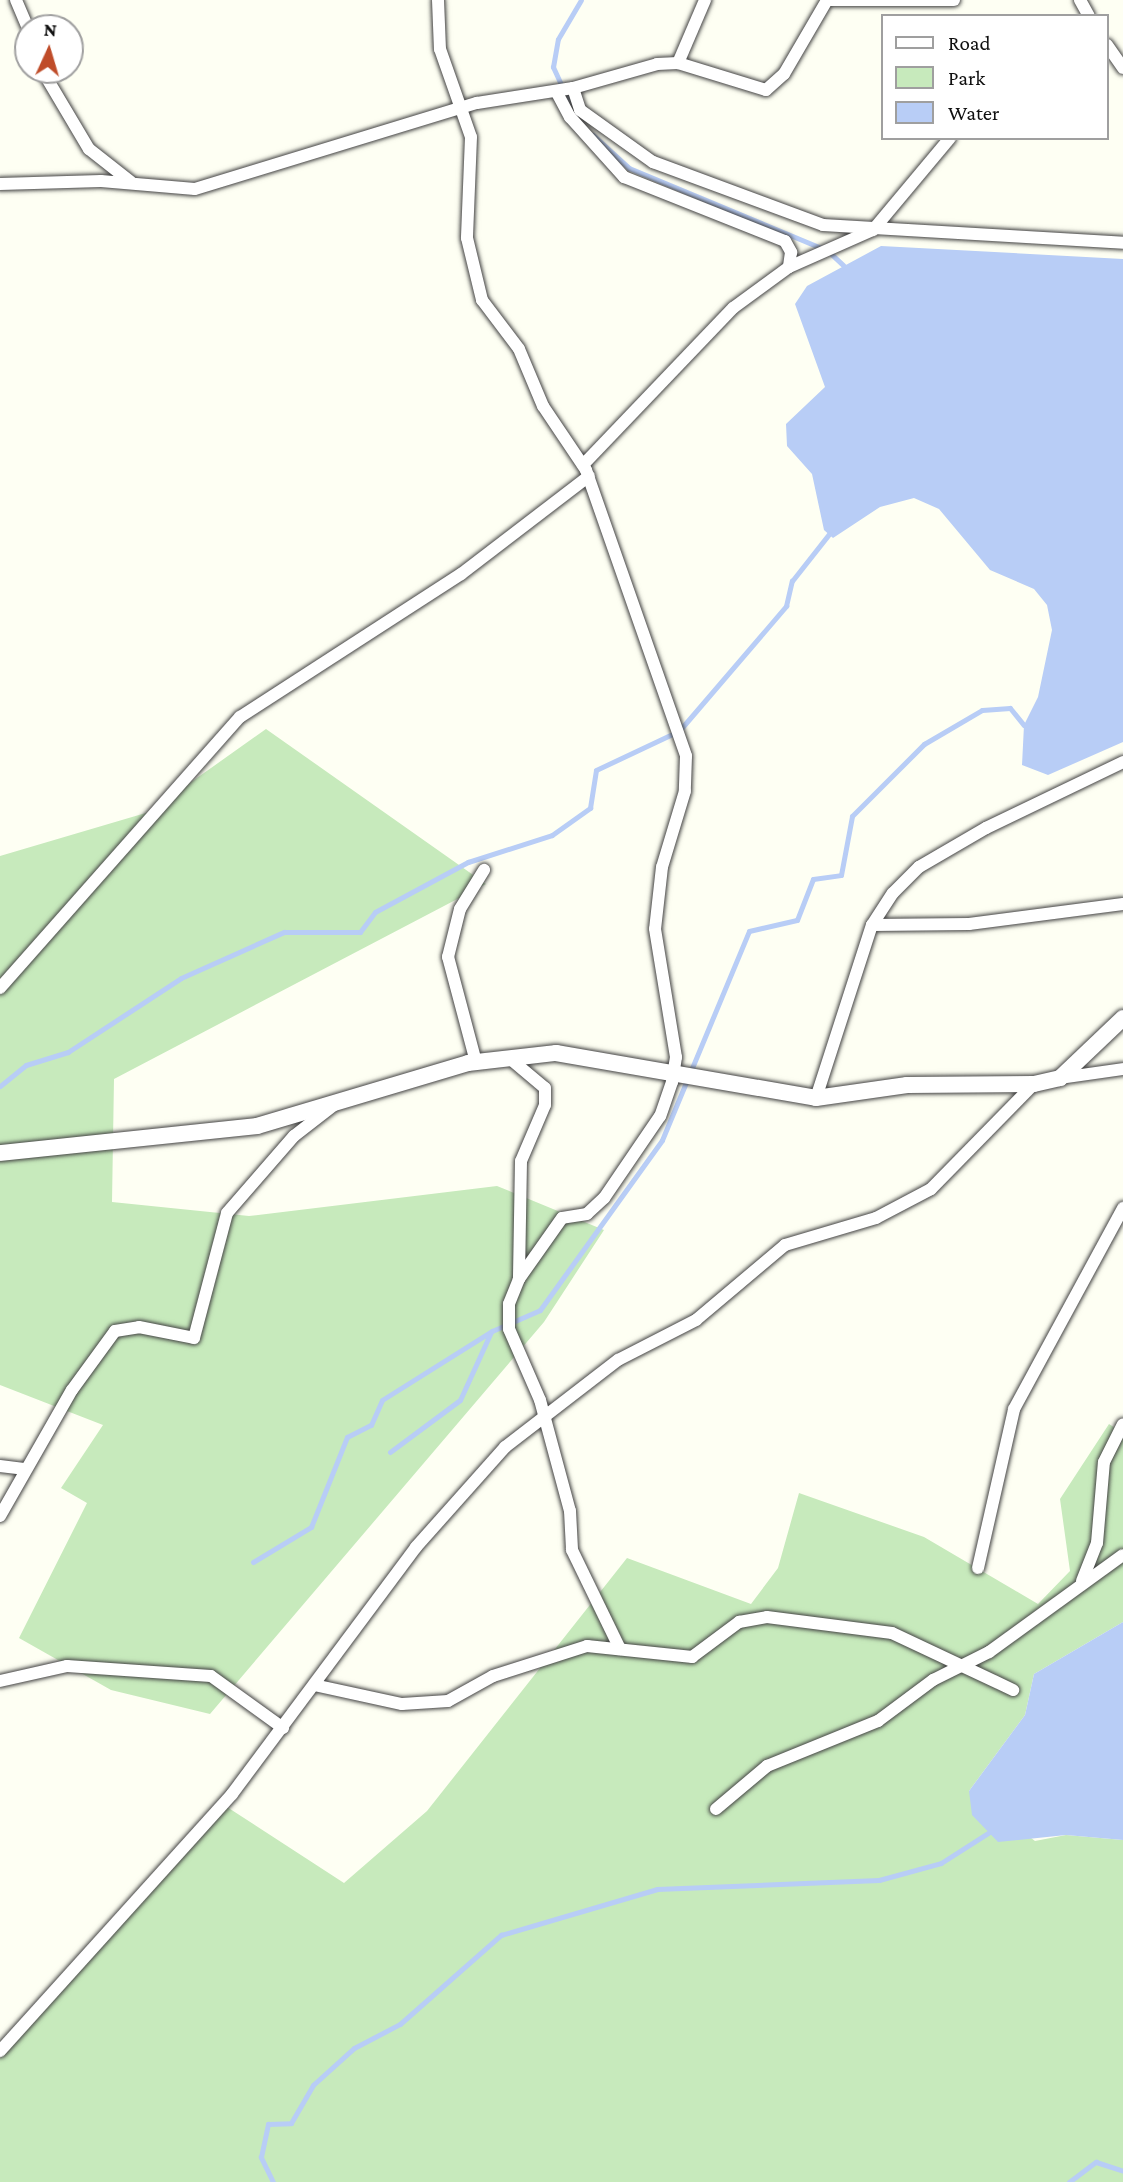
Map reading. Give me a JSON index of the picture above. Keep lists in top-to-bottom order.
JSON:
{
  "legend": ["Road", "Park", "Water"],
  "north": "top"
}
